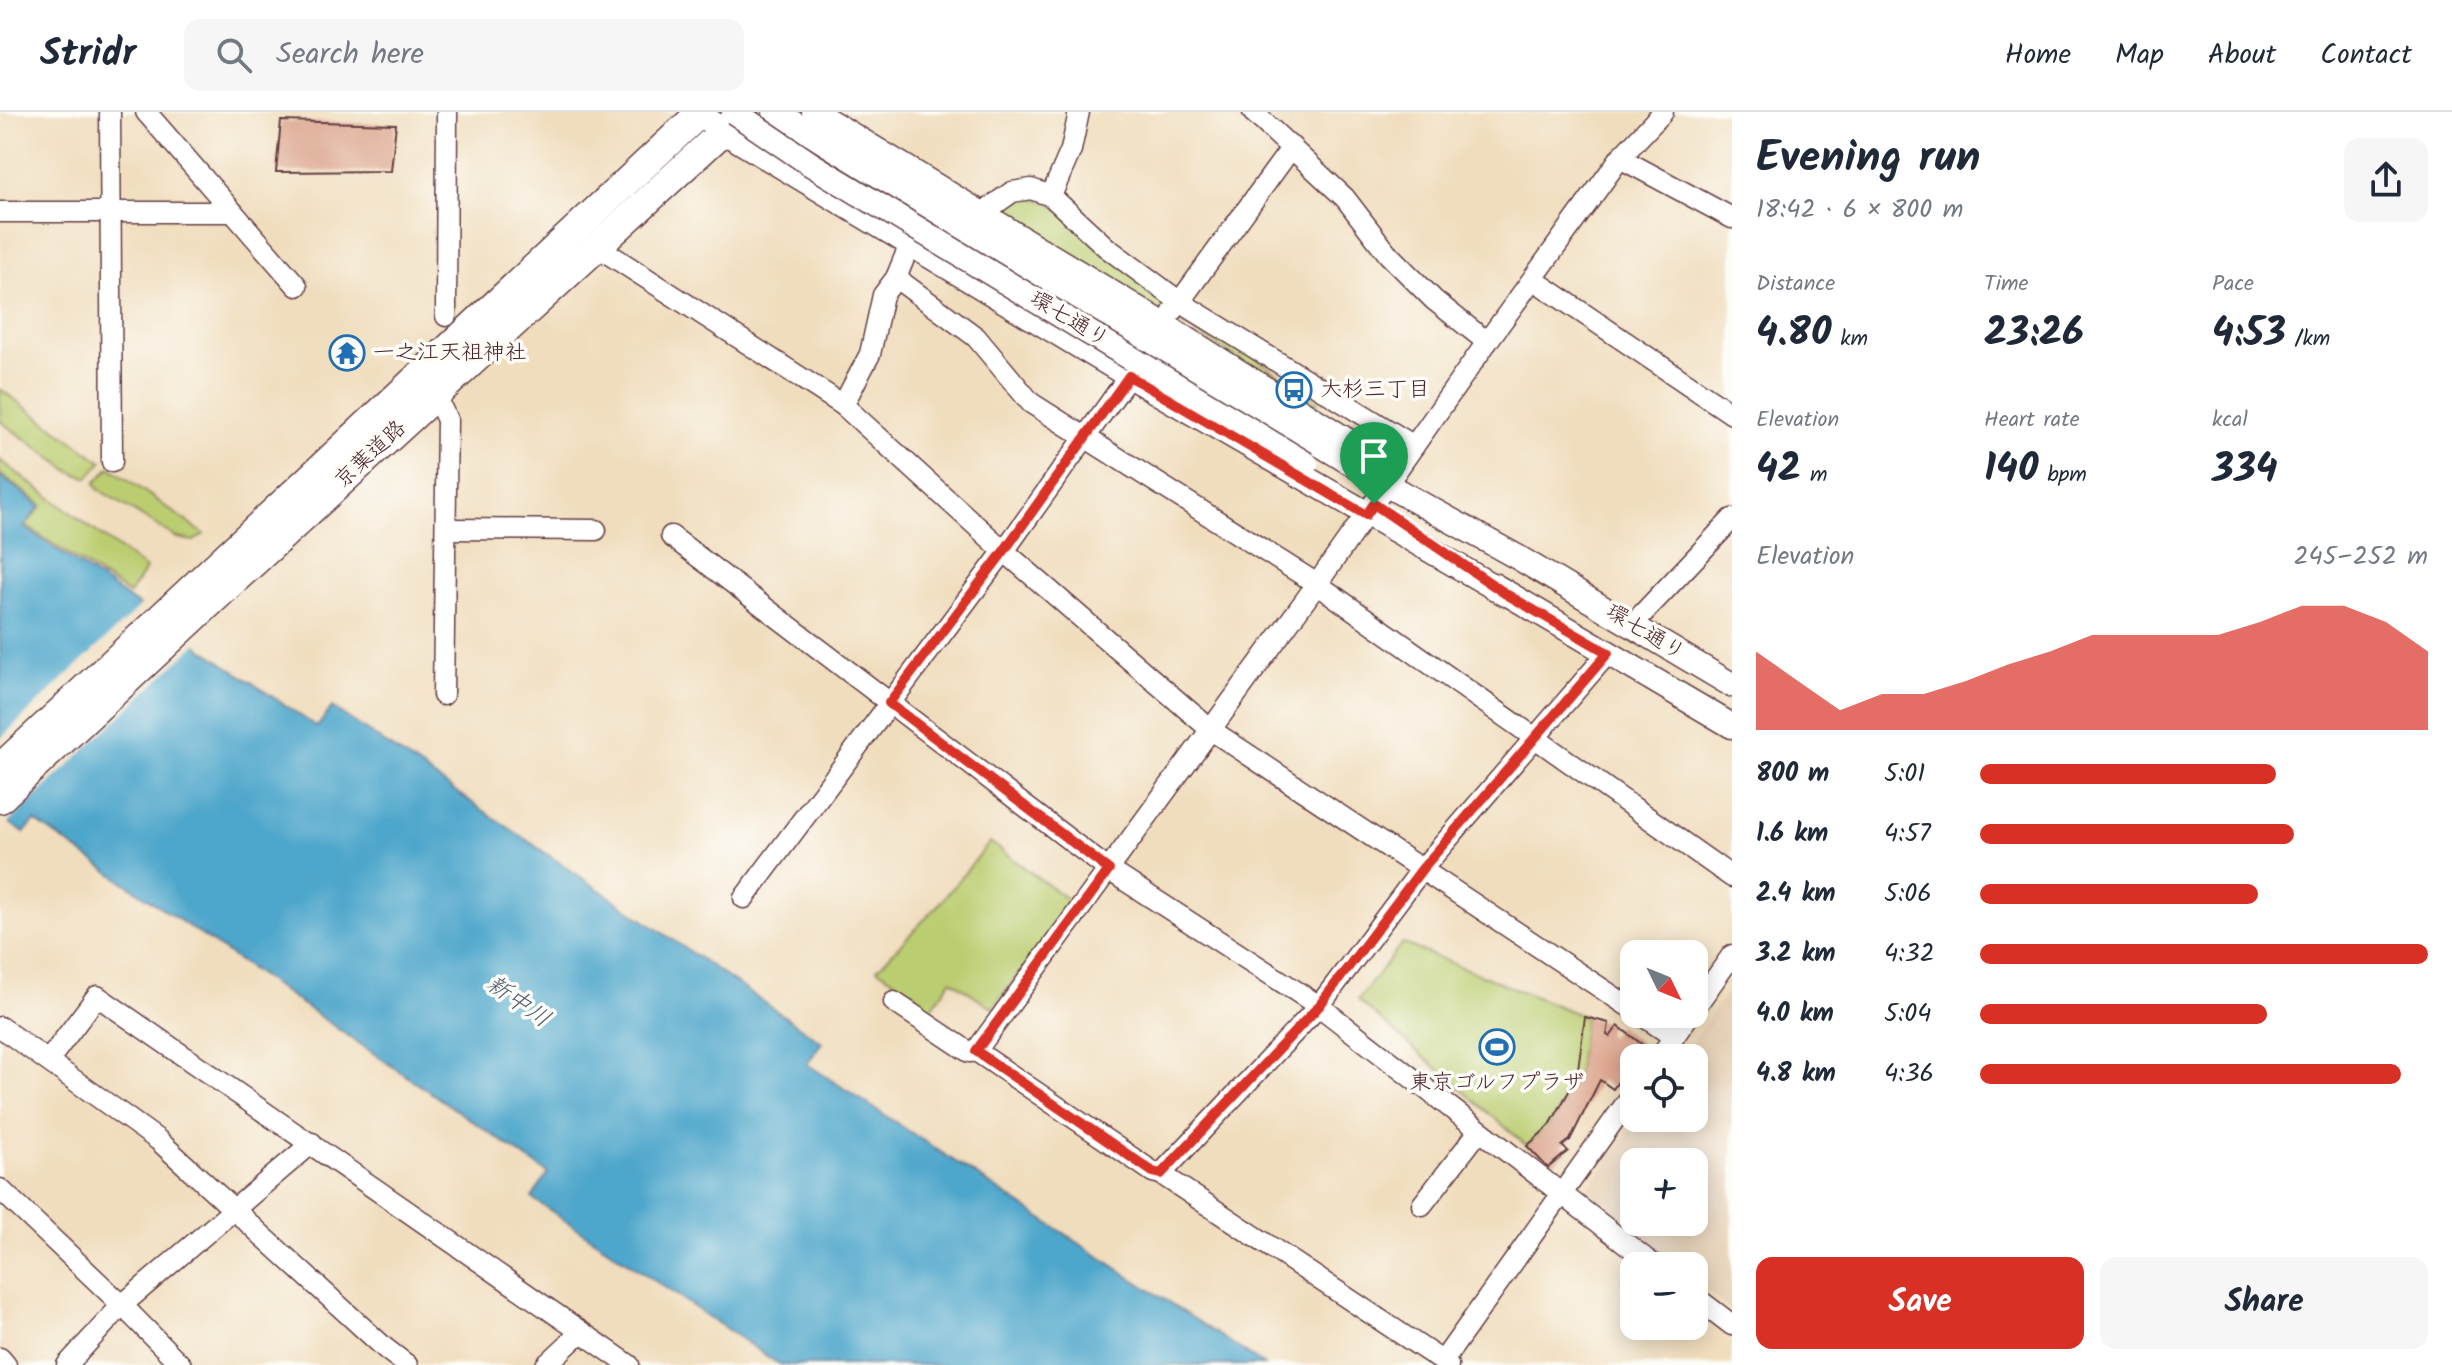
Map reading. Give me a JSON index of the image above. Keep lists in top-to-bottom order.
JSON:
{
  "streets": {
    "highway": ["京葉道路"],
    "main road": ["環七通り"]
  },
  "crossings": [
    ["環七通り", "京葉道路"]
  ],
  "water": ["新中川"],
  "places": {
    "temple": ["一之江天祖神社"],
    "bus stop": ["大杉三丁目"],
    "sports": ["東京ゴルフプラザ"]
  },
  "north": "bottom right",
  "page": {
    "header": "Stridr",
    "search": "Search here",
    "nav": [
      "Home",
      "Map",
      "About",
      "Contact"
    ],
    "heading": ["Evening run", "18:42 · 6 × 800 m"],
    "stats": [
      ["Distance", "4.80 km"],
      ["Time", "23:26"],
      ["Pace", "4:53 /km"],
      ["Elevation", "42 m"],
      ["Heart rate", "140 bpm"],
      ["kcal", "334"]
    ],
    "chart": ["Elevation", "245–252 m"],
    "list": [
      {
        "name": "800 m",
        "note": "5:01"
      },
      {
        "name": "1.6 km",
        "note": "4:57"
      },
      {
        "name": "2.4 km",
        "note": "5:06"
      },
      {
        "name": "3.2 km",
        "note": "4:32"
      },
      {
        "name": "4.0 km",
        "note": "5:04"
      },
      {
        "name": "4.8 km",
        "note": "4:36"
      }
    ],
    "map_buttons": ["+", "−"],
    "buttons": ["Save", "Share"]
  }
}
